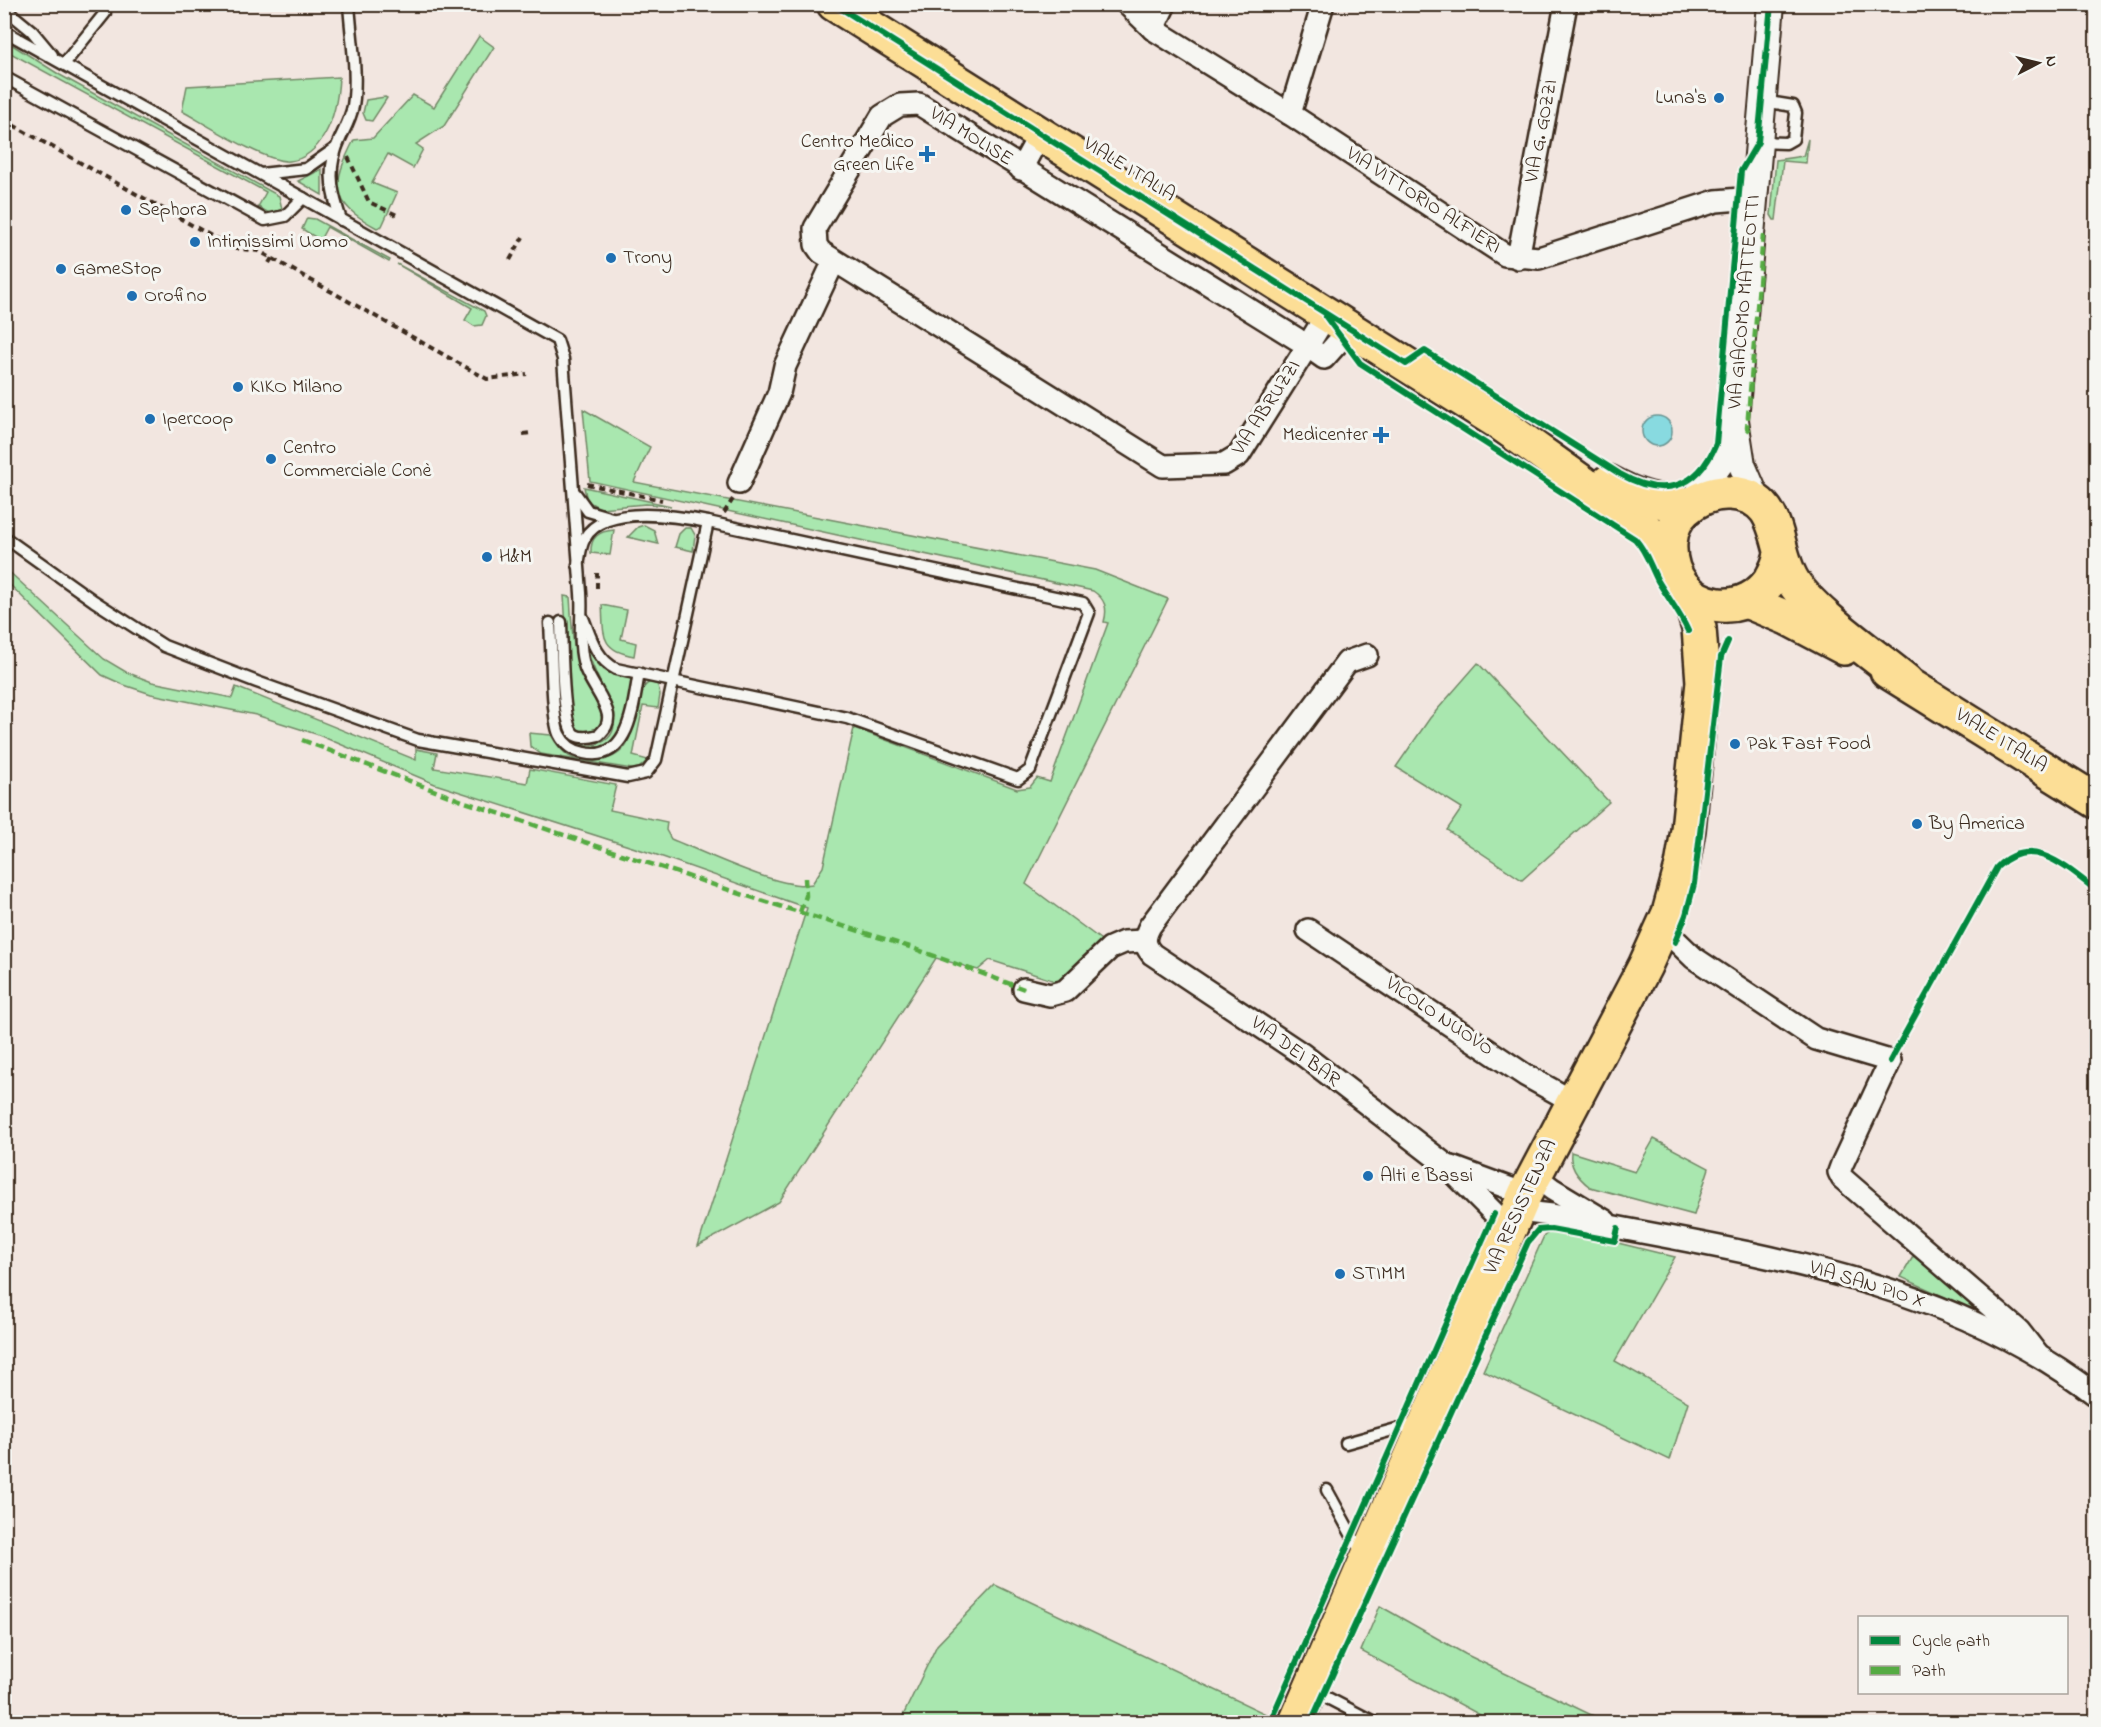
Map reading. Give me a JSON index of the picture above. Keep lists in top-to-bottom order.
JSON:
{
  "streets": {
    "main road": ["VIALE ITALIA", "VIA RESISTENZA"],
    "street": [
      "VIA G. GOZZI",
      "VIA MOLISE",
      "VIA VITTORIO ALFIERI",
      "VIA GIACOMO MATTEOTTI",
      "VIA ABRUZZI",
      "VICOLO NUOVO",
      "VIA DEI BAR",
      "VIA SAN PIO X"
    ]
  },
  "crossings": [
    ["VIA G. GOZZI", "VIA VITTORIO ALFIERI"],
    ["VIA MOLISE", "VIALE ITALIA"],
    ["VIA MOLISE", "VIA ABRUZZI"],
    ["VIALE ITALIA", "VIA ABRUZZI"],
    ["VIA VITTORIO ALFIERI", "VIA GIACOMO MATTEOTTI"],
    ["VICOLO NUOVO", "VIA RESISTENZA"],
    ["VIA DEI BAR", "VIA RESISTENZA"],
    ["VIA DEI BAR", "VIA SAN PIO X"],
    ["VIA RESISTENZA", "VIA SAN PIO X"]
  ],
  "places": {
    "other": [
      "Luna's",
      "Sephora",
      "Intimissimi Uomo",
      "Trony",
      "GameStop",
      "Orofino",
      "KIKO Milano",
      "Ipercoop",
      "Centro Commerciale Conè",
      "H&M",
      "Pak Fast Food",
      "By America",
      "Alti e Bassi",
      "STIMM"
    ],
    "health": ["Centro Medico Green Life", "Medicenter"]
  },
  "legend": ["Cycle path", "Path"],
  "north": "right"
}
